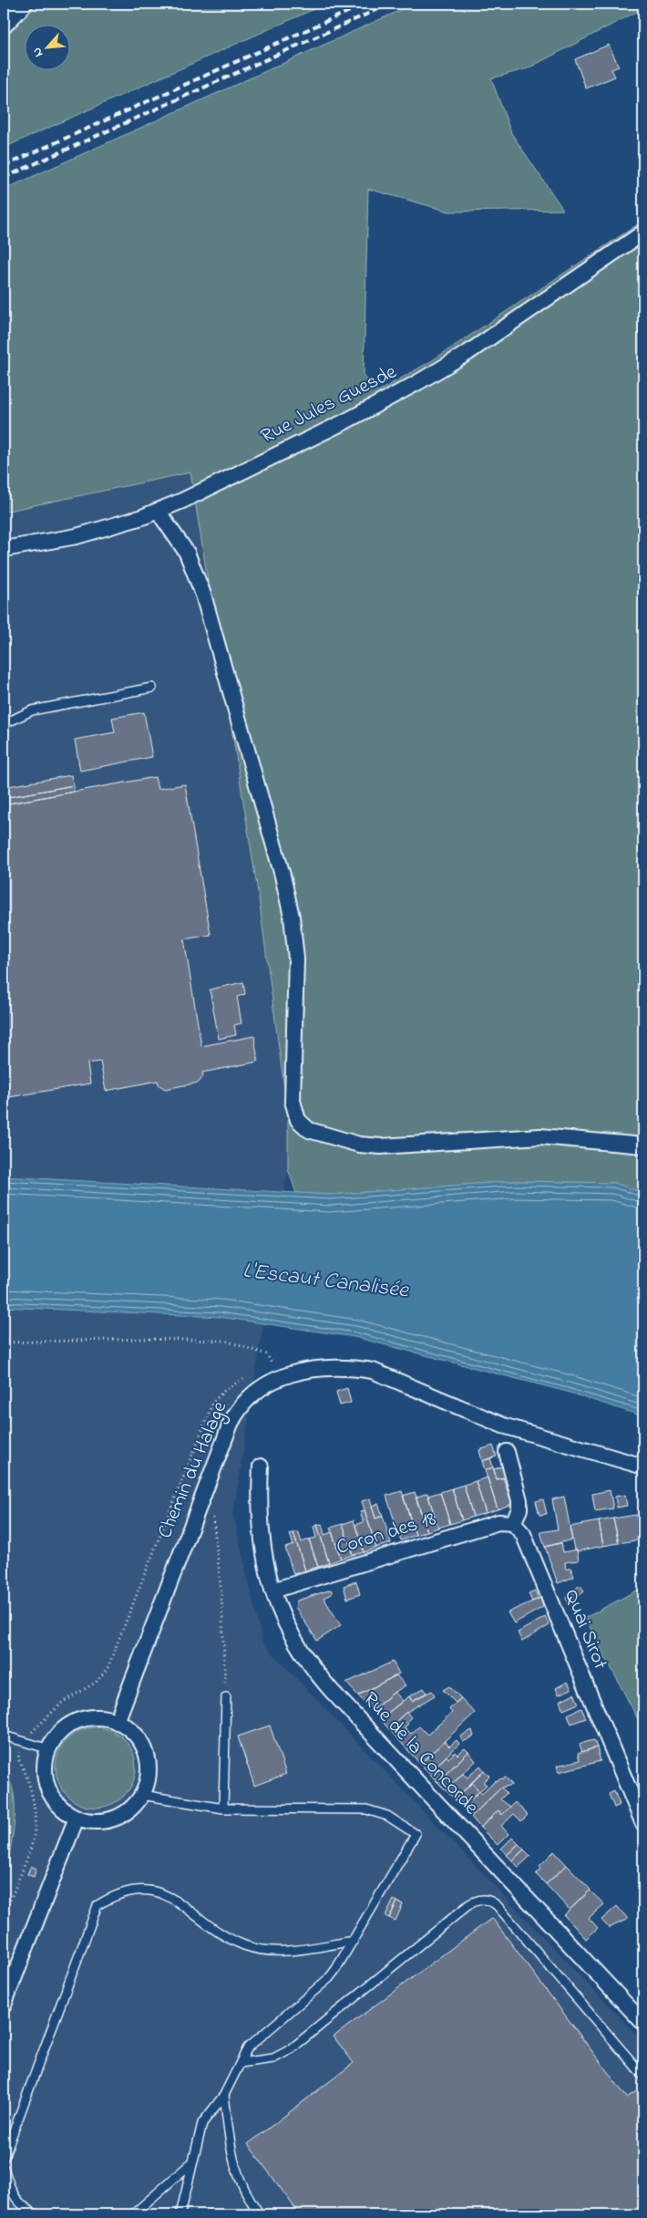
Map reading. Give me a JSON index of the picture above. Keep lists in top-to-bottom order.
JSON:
{
  "streets": {
    "street": [
      "Rue Jules Guesde",
      "Chemin du Halage",
      "Coron des 18",
      "Quai Sirot",
      "Rue de la Concorde"
    ]
  },
  "crossings": [
    ["Coron des 18", "Quai Sirot"],
    ["Coron des 18", "Rue de la Concorde"]
  ],
  "water": ["L'Escaut Canalisée"],
  "north": "bottom left"
}
